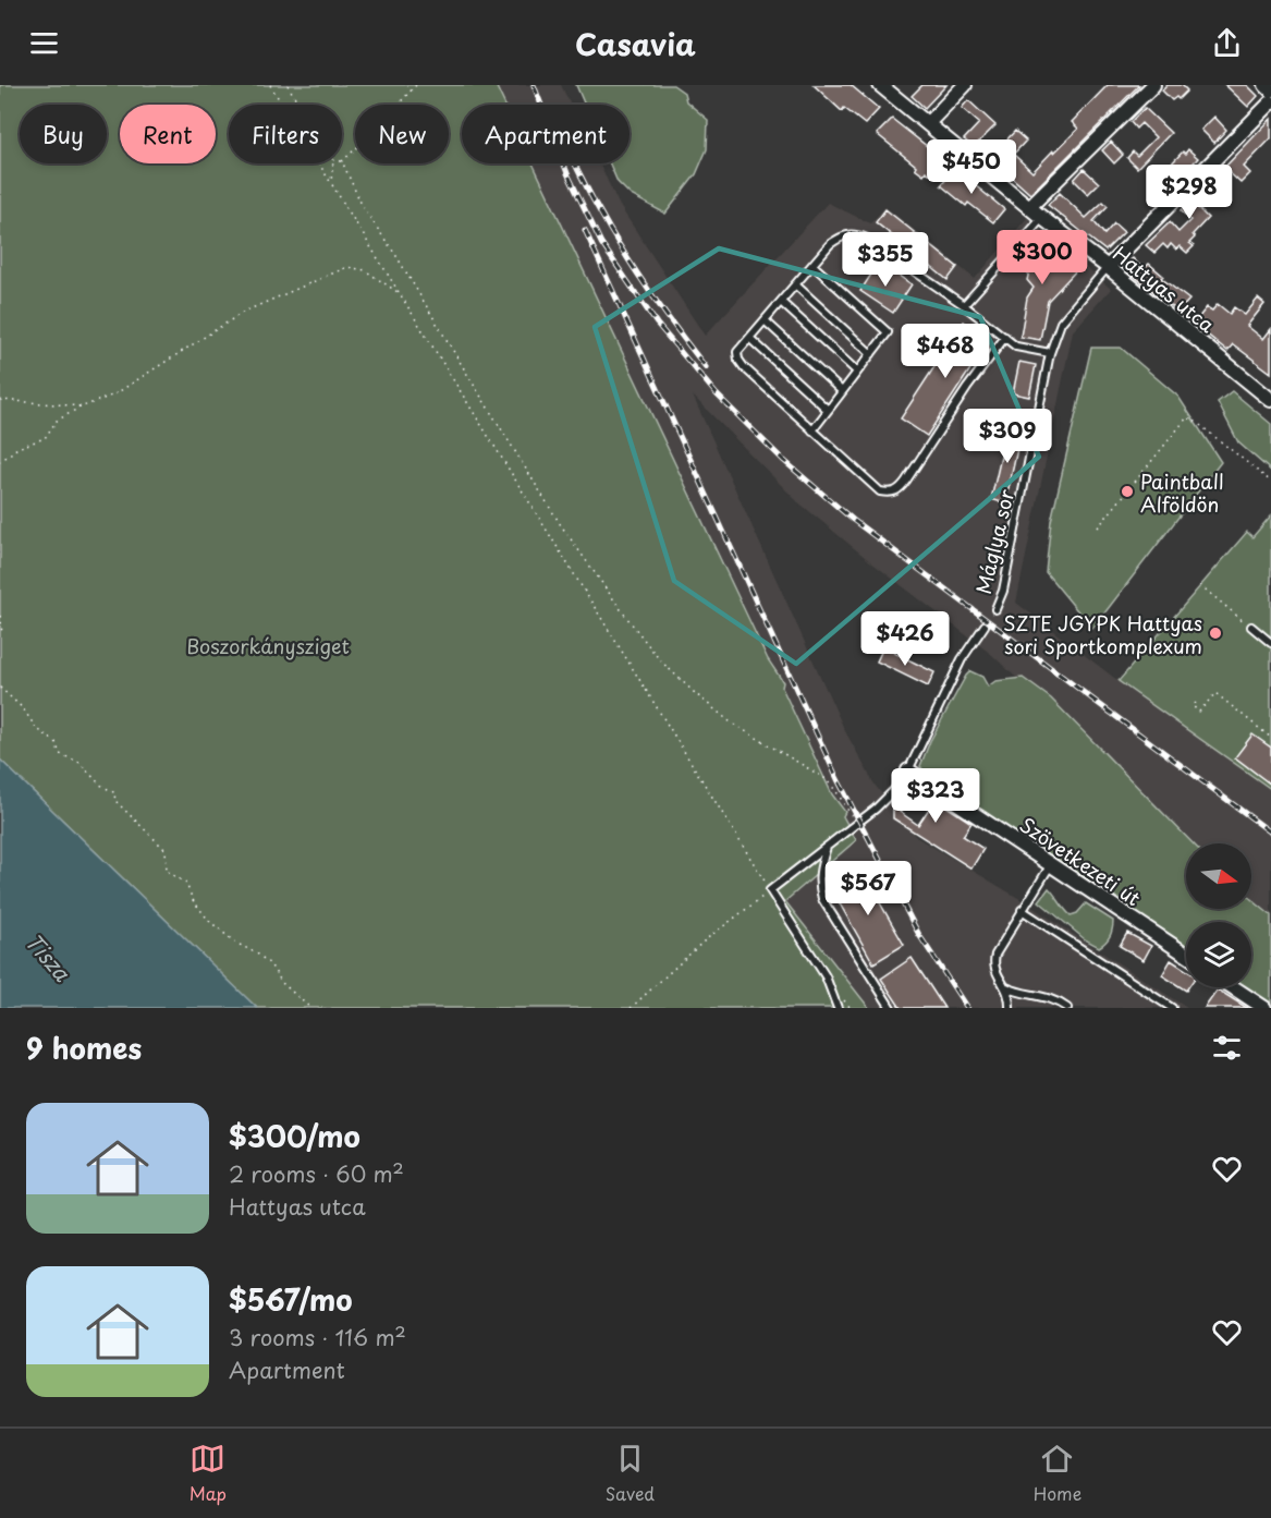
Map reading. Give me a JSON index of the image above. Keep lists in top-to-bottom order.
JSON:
{
  "streets": {
    "street": ["Hattyas utca", "Szövetkezeti út"],
    "lane": ["Máglya sor"]
  },
  "crossings": [
    ["Hattyas utca", "Máglya sor"]
  ],
  "water": ["Tisza"],
  "parks": ["Boszorkánysziget"],
  "places": ["Paintball Alföldön", "SZTE JGYPK Hattyas sori Sportkomplexum"],
  "north": "right",
  "page": {
    "header": "Casavia",
    "chip": [
      "Buy",
      "Rent",
      "Filters",
      "New",
      "Apartment"
    ],
    "price": [
      "$450",
      "$298",
      "$300",
      "$355",
      "$468",
      "$309",
      "$426",
      "$323",
      "$567"
    ],
    "heading": "9 homes",
    "list": [
      {
        "name": "$300/mo",
        "note": "2 rooms · 60 m² · Hattyas utca"
      },
      {
        "name": "$567/mo",
        "note": "3 rooms · 116 m² · Apartment"
      }
    ],
    "tabs": ["Map", "Saved", "Home"]
  }
}
